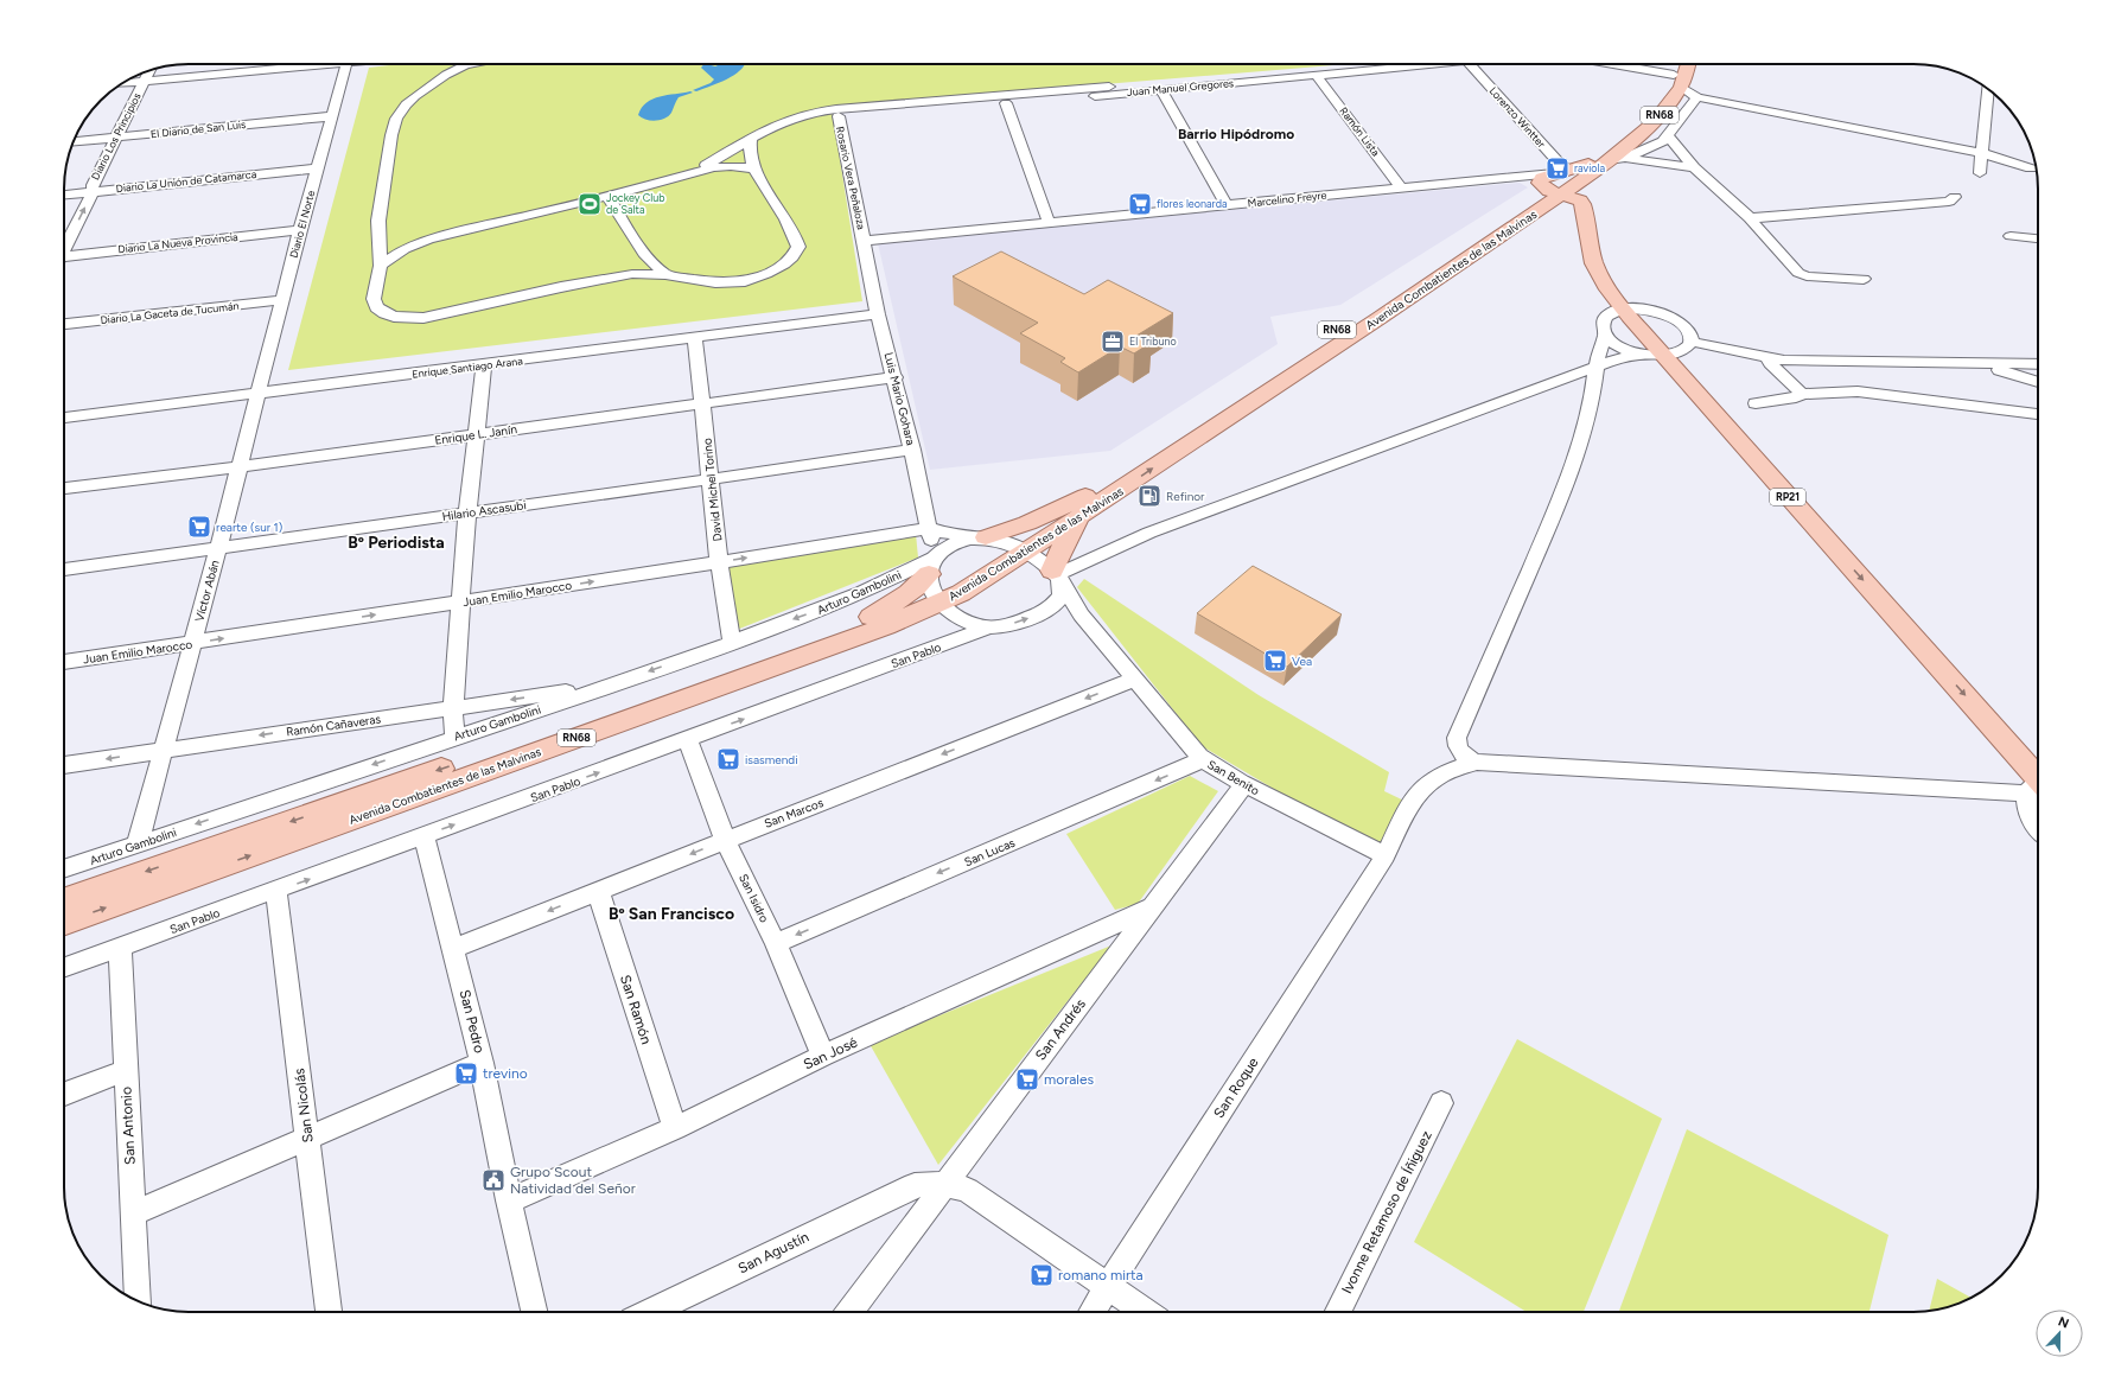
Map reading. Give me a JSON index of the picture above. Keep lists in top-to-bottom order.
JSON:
{
  "streets": {
    "main road": ["RN68", "Avenida Combatientes de las Malvinas", "RP21"],
    "street": [
      "Juan Manuel Gregores",
      "Lorenzo Wintter",
      "El Diario de San Luis",
      "Ramón Lista",
      "Diario Los Principios",
      "Rosario Vera Peñaloza",
      "Diario La Unión de Catamarca",
      "Marcelino Freyre",
      "Diario El Norte",
      "Diario La Nueva Provincia",
      "Diario La Gaceta de Tucumán",
      "Enrique Santiago Arana",
      "Luis Mario Gohara",
      "Enrique L. Janín",
      "David Michel Torino",
      "Hilario Ascasubi",
      "Víctor Abán",
      "Arturo Gambolini",
      "Juan Emilio Marocco",
      "San Pablo",
      "Ramón Cañaveras",
      "San Benito",
      "San Marcos",
      "San Lucas",
      "San Isidro",
      "San Ramón",
      "San Pedro",
      "San Andrés",
      "San José",
      "San Roque",
      "San Nicolás",
      "San Antonio",
      "Ivonne Retamoso de Íñiguez",
      "San Agustín"
    ]
  },
  "crossings": [
    ["Juan Manuel Gregores", "Ramón Lista"],
    ["Juan Manuel Gregores", "Rosario Vera Peñaloza"],
    ["Lorenzo Wintter", "Marcelino Freyre"],
    ["Lorenzo Wintter", "Avenida Combatientes de las Malvinas"],
    ["Lorenzo Wintter", "RP21"],
    ["El Diario de San Luis", "Diario Los Principios"],
    ["El Diario de San Luis", "Diario El Norte"],
    ["Ramón Lista", "Marcelino Freyre"],
    ["Diario Los Principios", "Diario La Unión de Catamarca"],
    ["Rosario Vera Peñaloza", "Marcelino Freyre"],
    ["Rosario Vera Peñaloza", "Luis Mario Gohara"],
    ["Diario La Unión de Catamarca", "Diario El Norte"],
    ["Marcelino Freyre", "Avenida Combatientes de las Malvinas"],
    ["Marcelino Freyre", "Luis Mario Gohara"],
    ["Marcelino Freyre", "RP21"],
    ["Diario El Norte", "Diario La Nueva Provincia"],
    ["Diario El Norte", "Diario La Gaceta de Tucumán"],
    ["Diario El Norte", "Enrique Santiago Arana"],
    ["Diario El Norte", "Víctor Abán"],
    ["Avenida Combatientes de las Malvinas", "Luis Mario Gohara"],
    ["Avenida Combatientes de las Malvinas", "RP21"],
    ["Avenida Combatientes de las Malvinas", "Arturo Gambolini"],
    ["Avenida Combatientes de las Malvinas", "Juan Emilio Marocco"],
    ["Enrique Santiago Arana", "Luis Mario Gohara"],
    ["Enrique Santiago Arana", "David Michel Torino"],
    ["Enrique Santiago Arana", "Víctor Abán"],
    ["Luis Mario Gohara", "Enrique L. Janín"],
    ["Luis Mario Gohara", "Hilario Ascasubi"],
    ["Luis Mario Gohara", "Arturo Gambolini"],
    ["Luis Mario Gohara", "Juan Emilio Marocco"],
    ["Enrique L. Janín", "David Michel Torino"],
    ["Enrique L. Janín", "Víctor Abán"],
    ["David Michel Torino", "Hilario Ascasubi"],
    ["David Michel Torino", "Arturo Gambolini"],
    ["David Michel Torino", "Juan Emilio Marocco"],
    ["Hilario Ascasubi", "Víctor Abán"],
    ["Víctor Abán", "Arturo Gambolini"],
    ["Víctor Abán", "Juan Emilio Marocco"],
    ["Víctor Abán", "Ramón Cañaveras"],
    ["Arturo Gambolini", "Juan Emilio Marocco"],
    ["Arturo Gambolini", "Ramón Cañaveras"],
    ["San Pablo", "San Isidro"],
    ["San Pablo", "San Pedro"],
    ["San Pablo", "San Nicolás"],
    ["San Pablo", "San Antonio"],
    ["San Benito", "San Marcos"],
    ["San Benito", "San Lucas"],
    ["San Benito", "San Andrés"],
    ["San Benito", "San Roque"],
    ["San Marcos", "San Isidro"],
    ["San Marcos", "San Ramón"],
    ["San Marcos", "San Pedro"],
    ["San Lucas", "San Isidro"],
    ["San Isidro", "San José"],
    ["San Ramón", "San José"],
    ["San Pedro", "San José"],
    ["San Andrés", "San José"],
    ["San Andrés", "San Agustín"]
  ],
  "one_way": [
    "Arturo Gambolini",
    "Juan Emilio Marocco",
    "San Pablo",
    "Ramón Cañaveras",
    "San Marcos",
    "San Lucas"
  ],
  "districts": ["Barrio Hipódromo", "Bº Periodista", "Bº San Francisco"],
  "places": {
    "supermarket": [
      "raviola",
      "flores leonarda",
      "rearte (sur 1)",
      "Vea",
      "isasmendi",
      "trevino",
      "morales",
      "romano mirta"
    ],
    "sports": ["Jockey Club de Salta"],
    "office": ["El Tribuno"],
    "fuel station": ["Refinor"],
    "public building": ["Grupo Scout Natividad del Señor"]
  },
  "north": "top"
}
